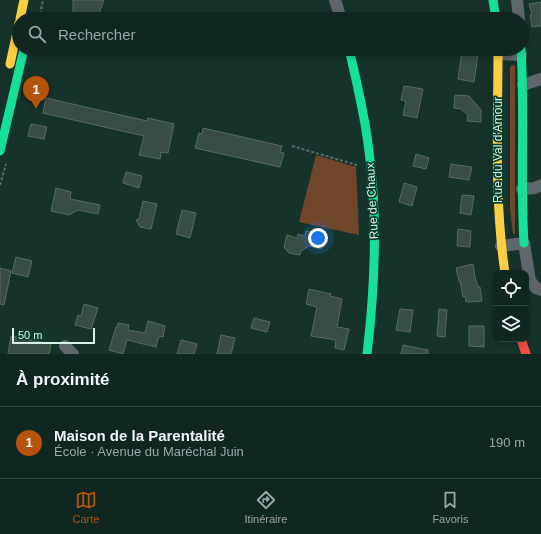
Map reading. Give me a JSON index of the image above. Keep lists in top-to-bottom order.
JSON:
{
  "streets": {
    "street": ["Rue du Val d'Amour", "Rue de Chaux"]
  },
  "scale_bar": "50 m",
  "page": {
    "search": "Rechercher",
    "pins": "1",
    "scale": "50 m",
    "heading": "À proximité",
    "list": [
      {
        "mark": "1",
        "name": "Maison de la Parentalité",
        "note": "École · Avenue du Maréchal Juin",
        "value": "190 m"
      }
    ],
    "nav": ["Carte", "Itinéraire", "Favoris"]
  }
}
